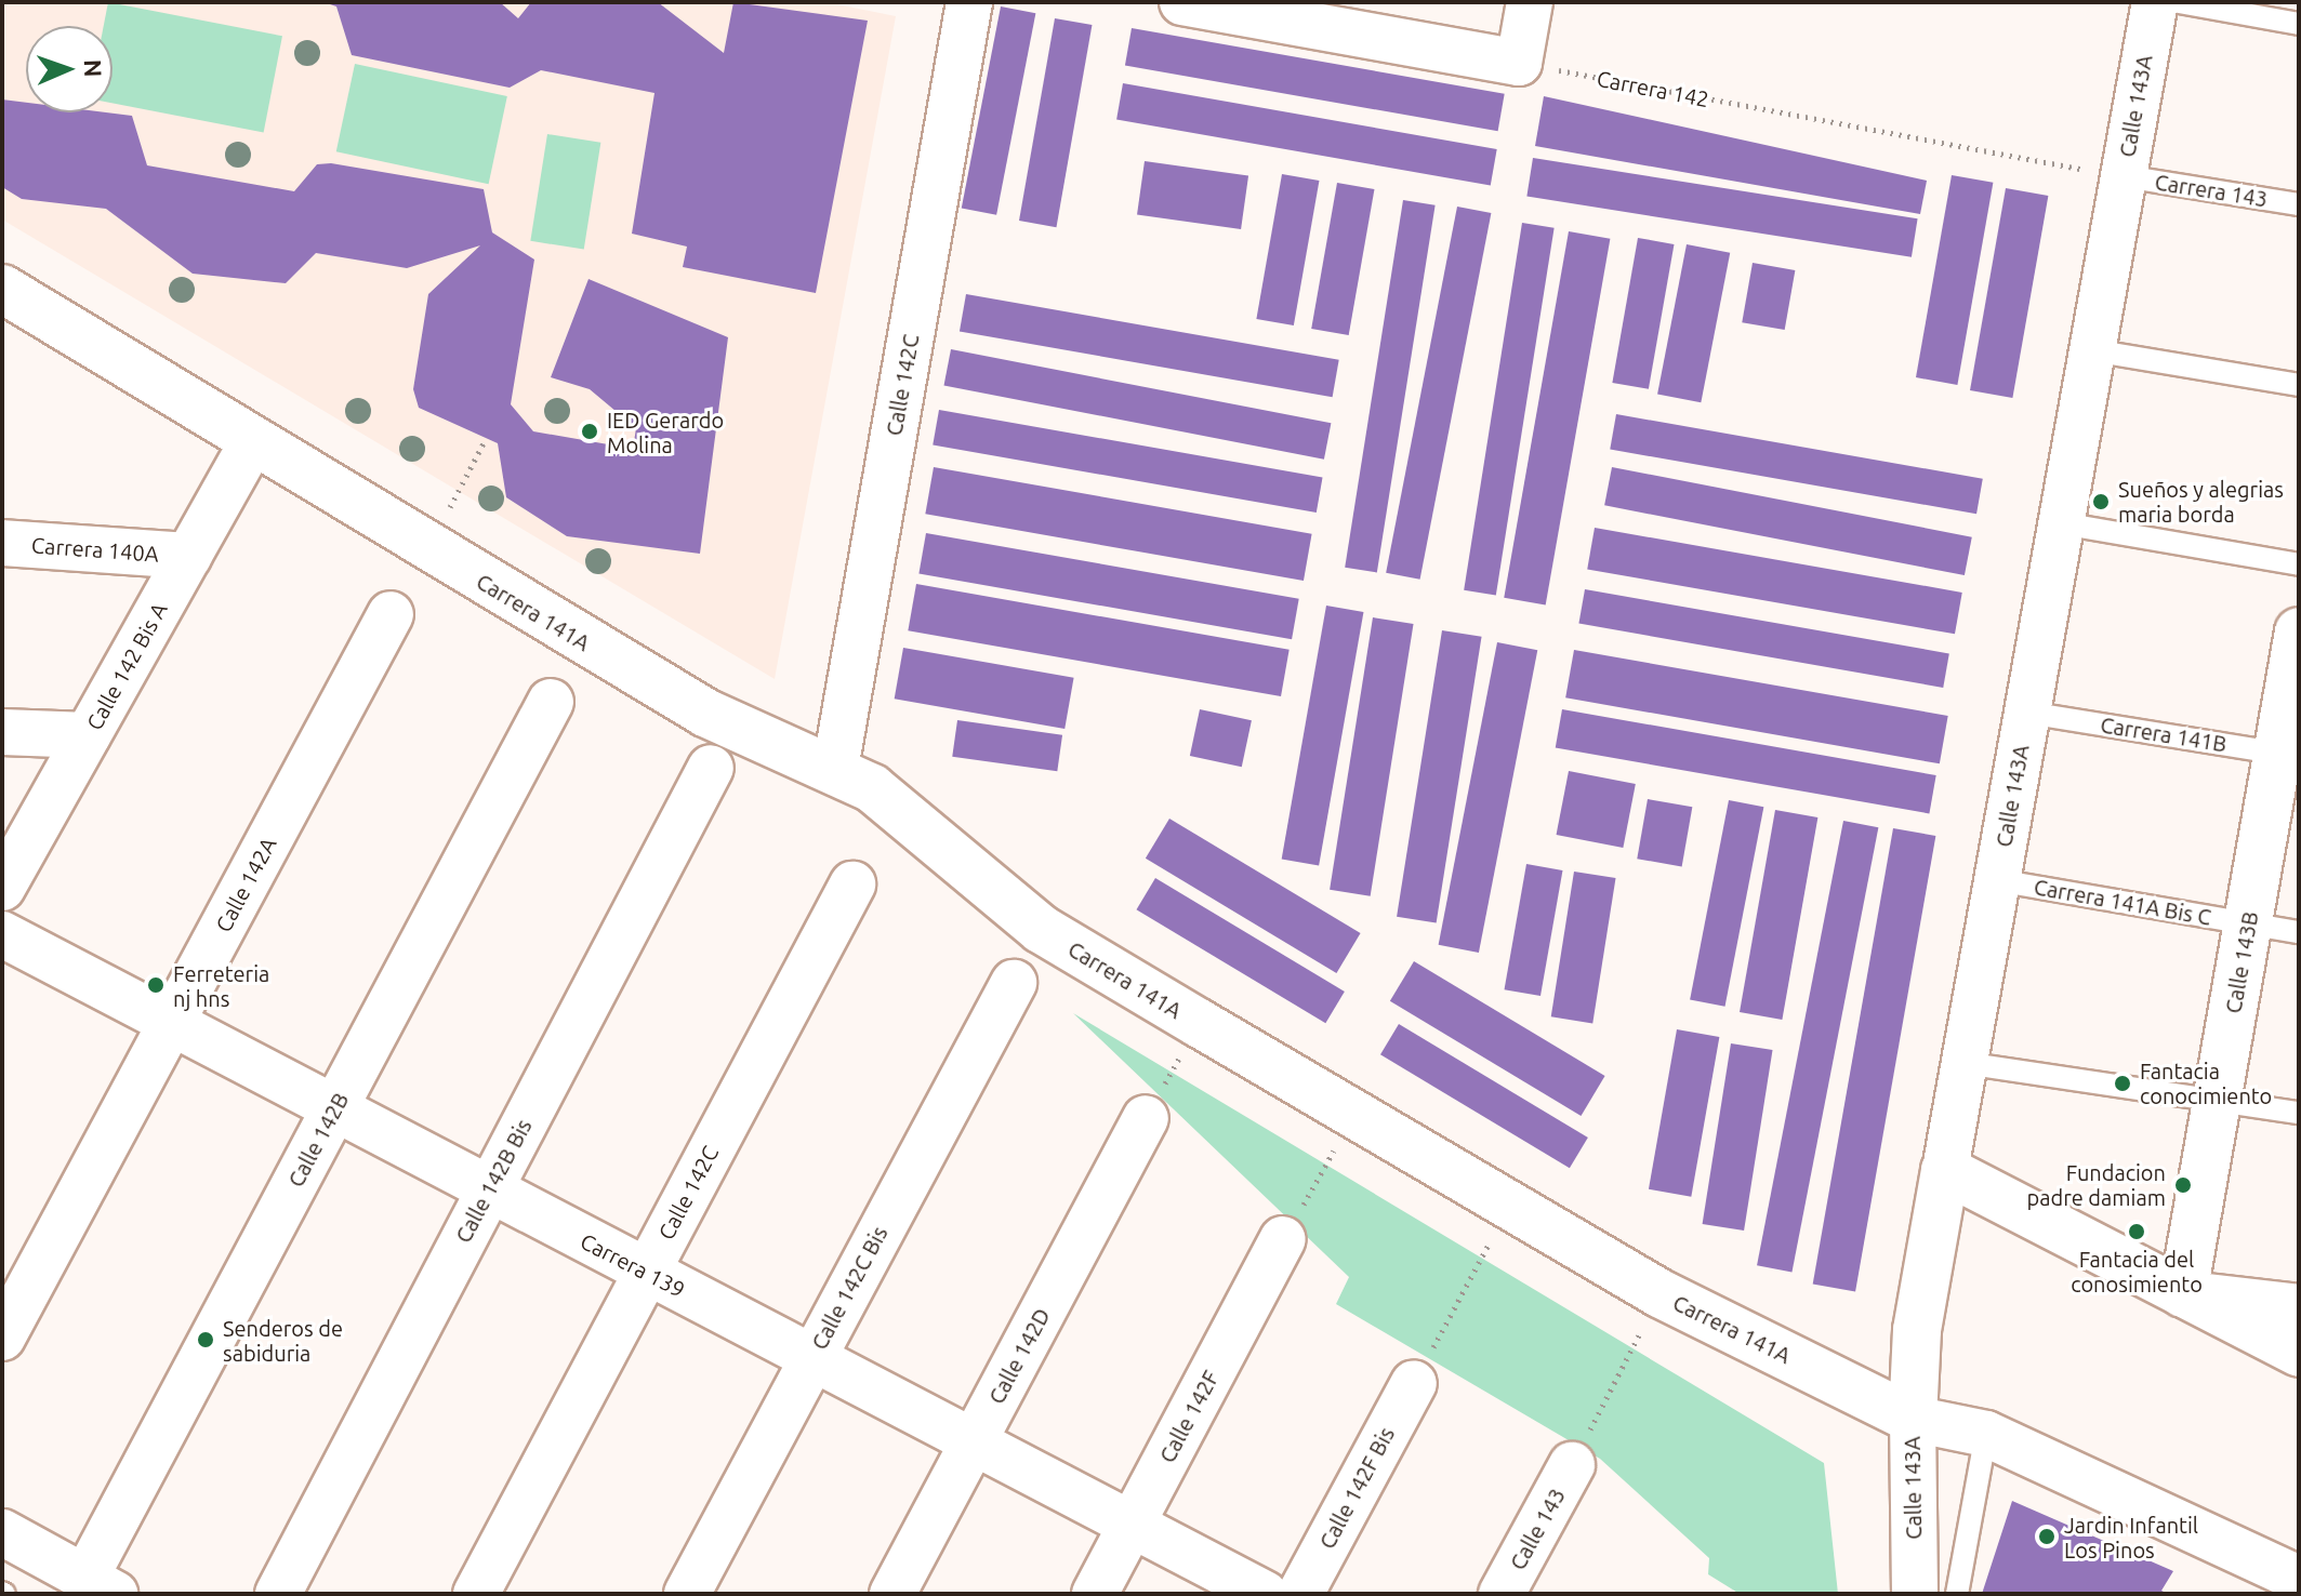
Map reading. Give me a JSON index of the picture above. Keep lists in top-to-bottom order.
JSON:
{
  "streets": {
    "street": [
      "Calle 143A",
      "Calle 142C",
      "Carrera 140A",
      "Carrera 141A",
      "Calle 142 Bis A",
      "Calle 142A",
      "Calle 143B",
      "Calle 142B",
      "Calle 142B Bis",
      "Carrera 139",
      "Calle 142C Bis",
      "Calle 142D",
      "Calle 142F",
      "Calle 142F Bis",
      "Calle 143"
    ],
    "lane": ["Carrera 143", "Carrera 141B", "Carrera 141A Bis C"],
    "path": ["Carrera 142"]
  },
  "crossings": [
    ["Carrera 142", "Calle 143A"],
    ["Carrera 142", "Carrera 143"],
    ["Calle 143A", "Carrera 143"],
    ["Calle 143A", "Carrera 141A"],
    ["Calle 143A", "Carrera 141B"],
    ["Calle 143A", "Carrera 141A Bis C"],
    ["Calle 142C", "Carrera 141A"],
    ["Calle 142C", "Carrera 139"],
    ["Carrera 140A", "Calle 142 Bis A"],
    ["Carrera 141A", "Calle 142 Bis A"],
    ["Carrera 141B", "Calle 143B"],
    ["Calle 142A", "Carrera 139"],
    ["Carrera 141A Bis C", "Calle 143B"],
    ["Calle 142B", "Carrera 139"],
    ["Calle 142B Bis", "Carrera 139"],
    ["Carrera 139", "Calle 142C Bis"],
    ["Carrera 139", "Calle 142D"],
    ["Carrera 139", "Calle 142F"]
  ],
  "places": [
    "IED Gerardo Molina",
    "Sueños y alegrias maria borda",
    "Ferreteria nj hns",
    "Fantacia conocimiento",
    "Fundacion padre damiam",
    "Fantacia del conosimiento",
    "Senderos de sabiduria",
    "Jardin Infantil Los Pinos"
  ],
  "north": "right"
}
